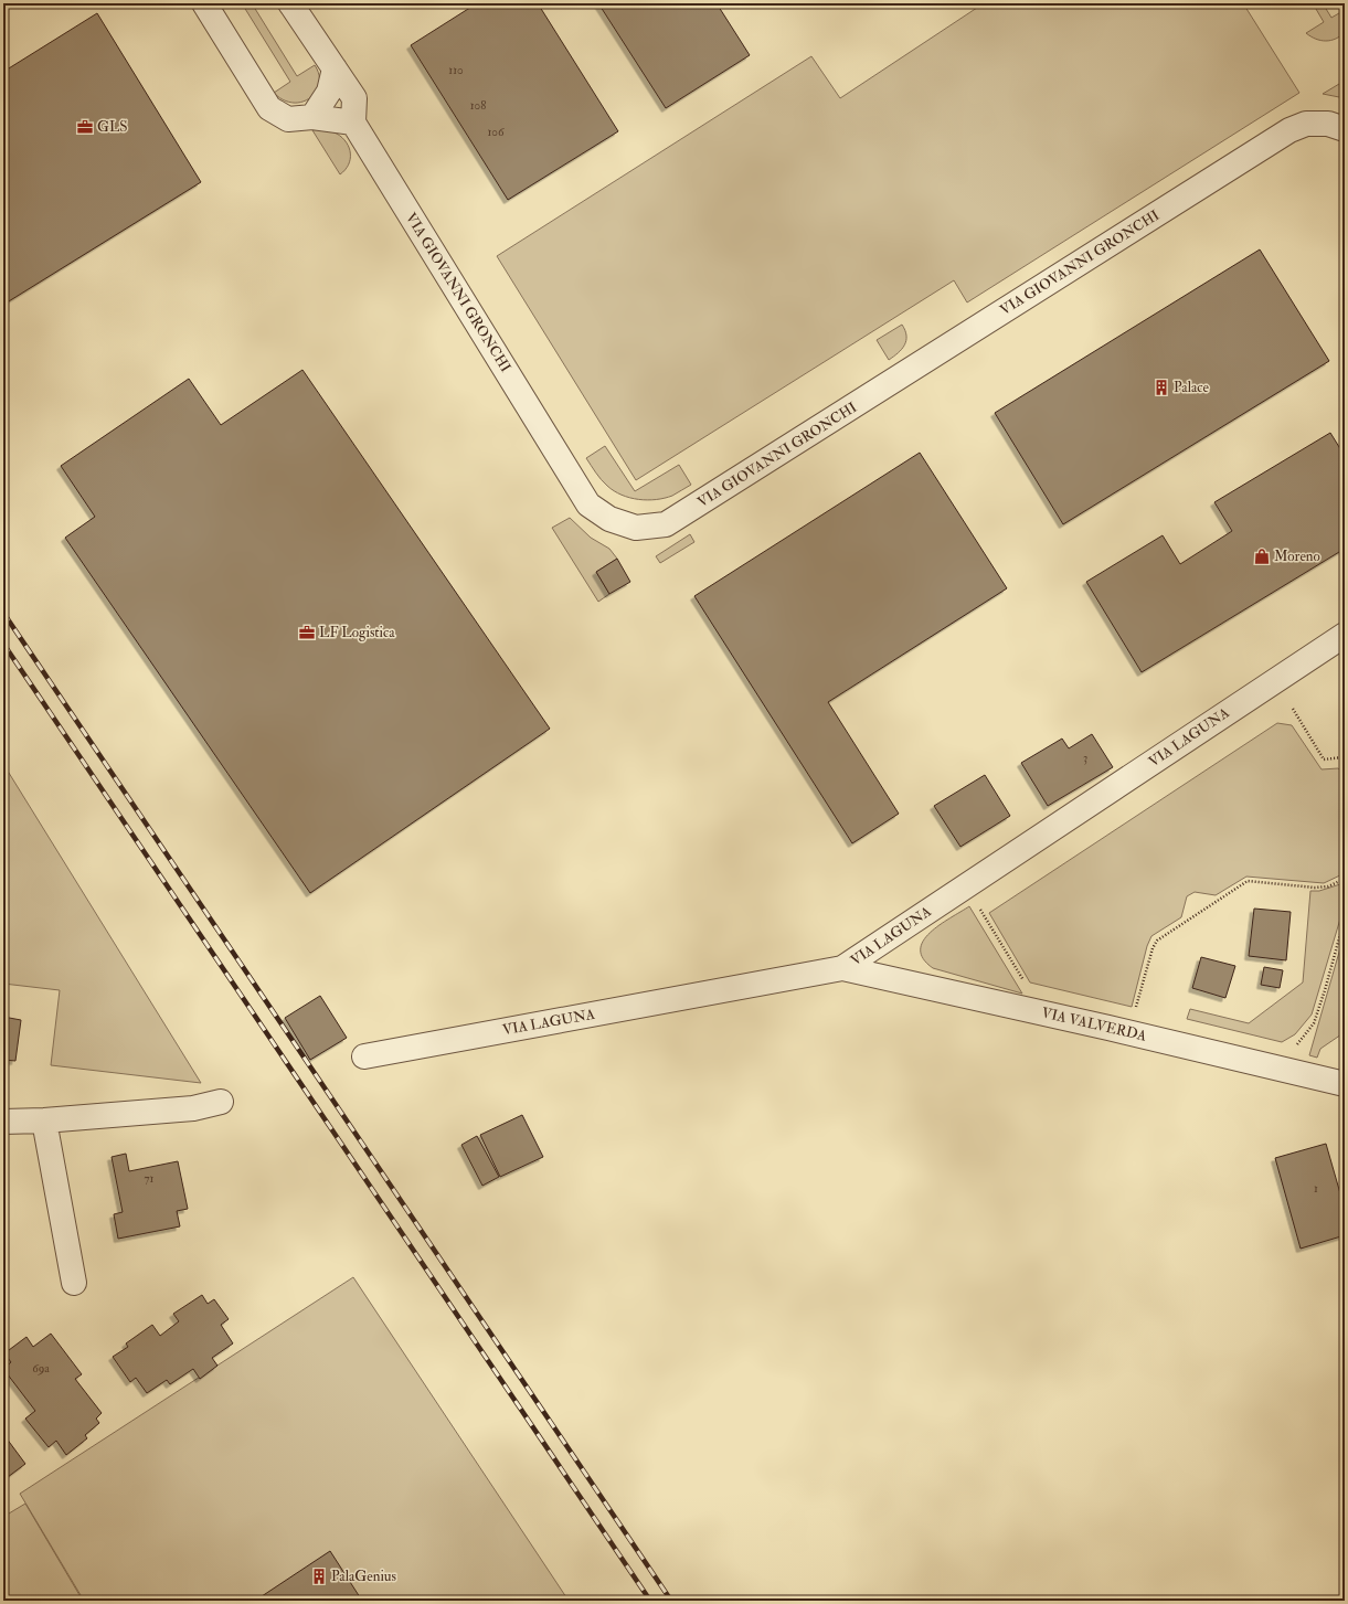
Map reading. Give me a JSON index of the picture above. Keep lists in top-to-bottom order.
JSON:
{
  "streets": {
    "street": ["VIA GIOVANNI GRONCHI", "VIA LAGUNA", "VIA VALVERDA"]
  },
  "crossings": [
    ["VIA LAGUNA", "VIA VALVERDA"]
  ],
  "places": {
    "office": ["GLS", "LF Logistica"],
    "building": ["Palace", "PalaGenius"],
    "shop": ["Moreno"]
  },
  "house_numbers": [
    "110",
    "108",
    "106",
    "3",
    "71",
    "1",
    "69a"
  ]
}
